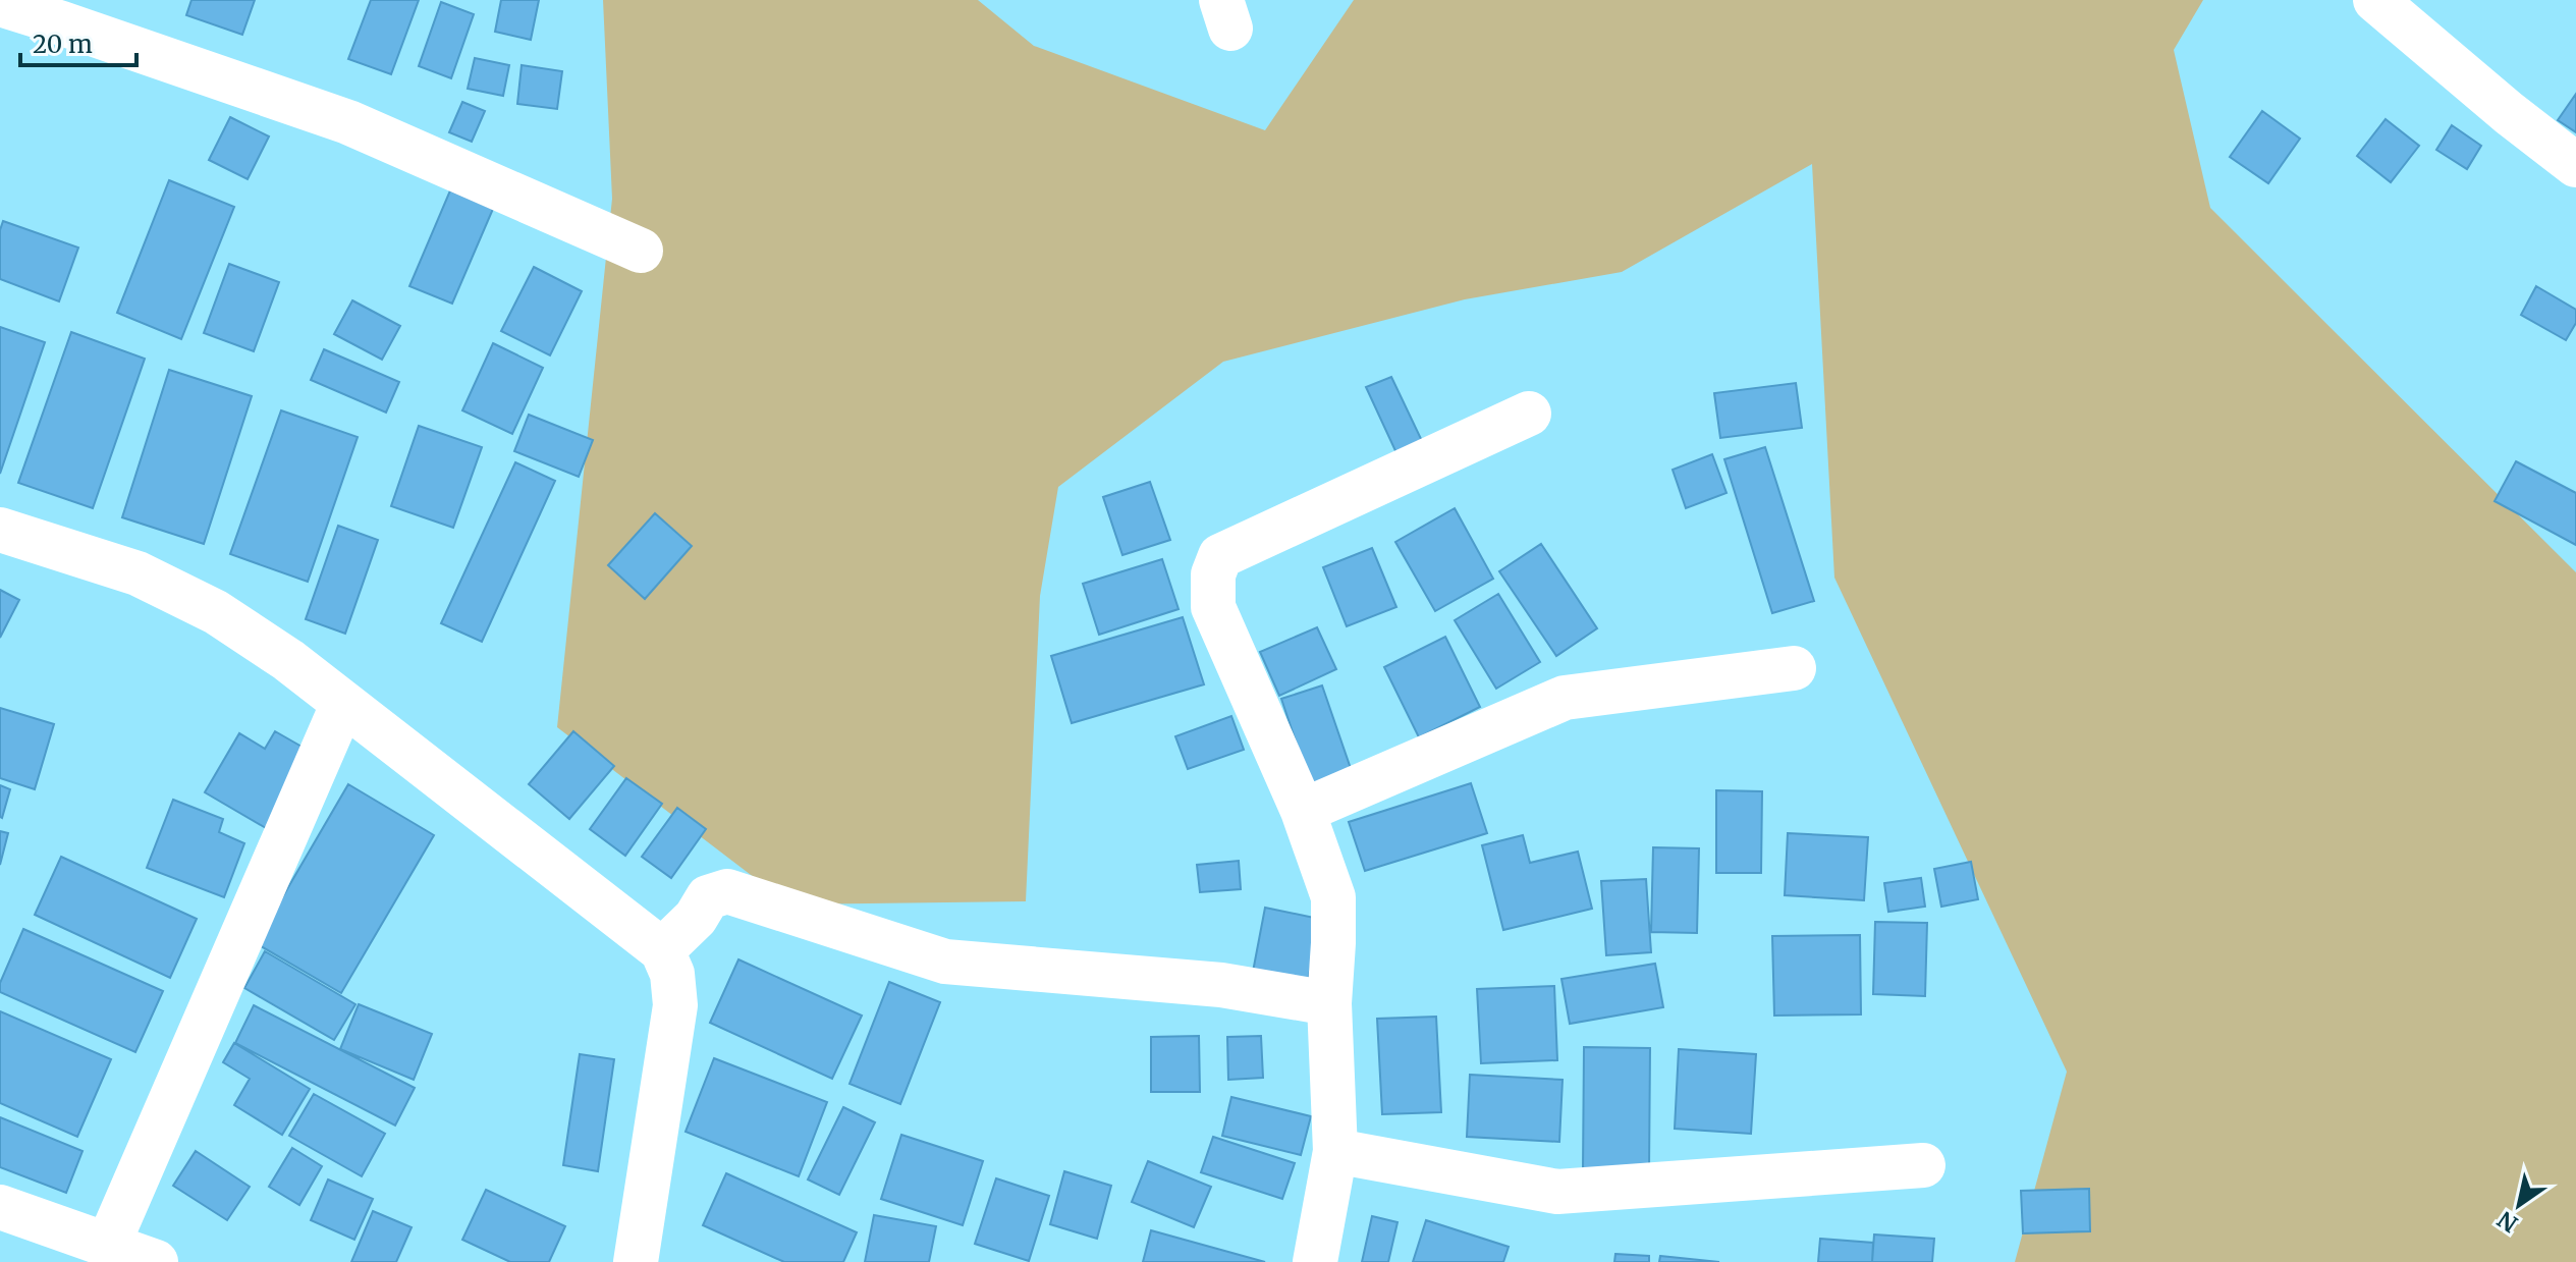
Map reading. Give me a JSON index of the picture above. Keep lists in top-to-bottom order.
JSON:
{
  "scale_bar": "20 m",
  "north": "bottom left"
}
